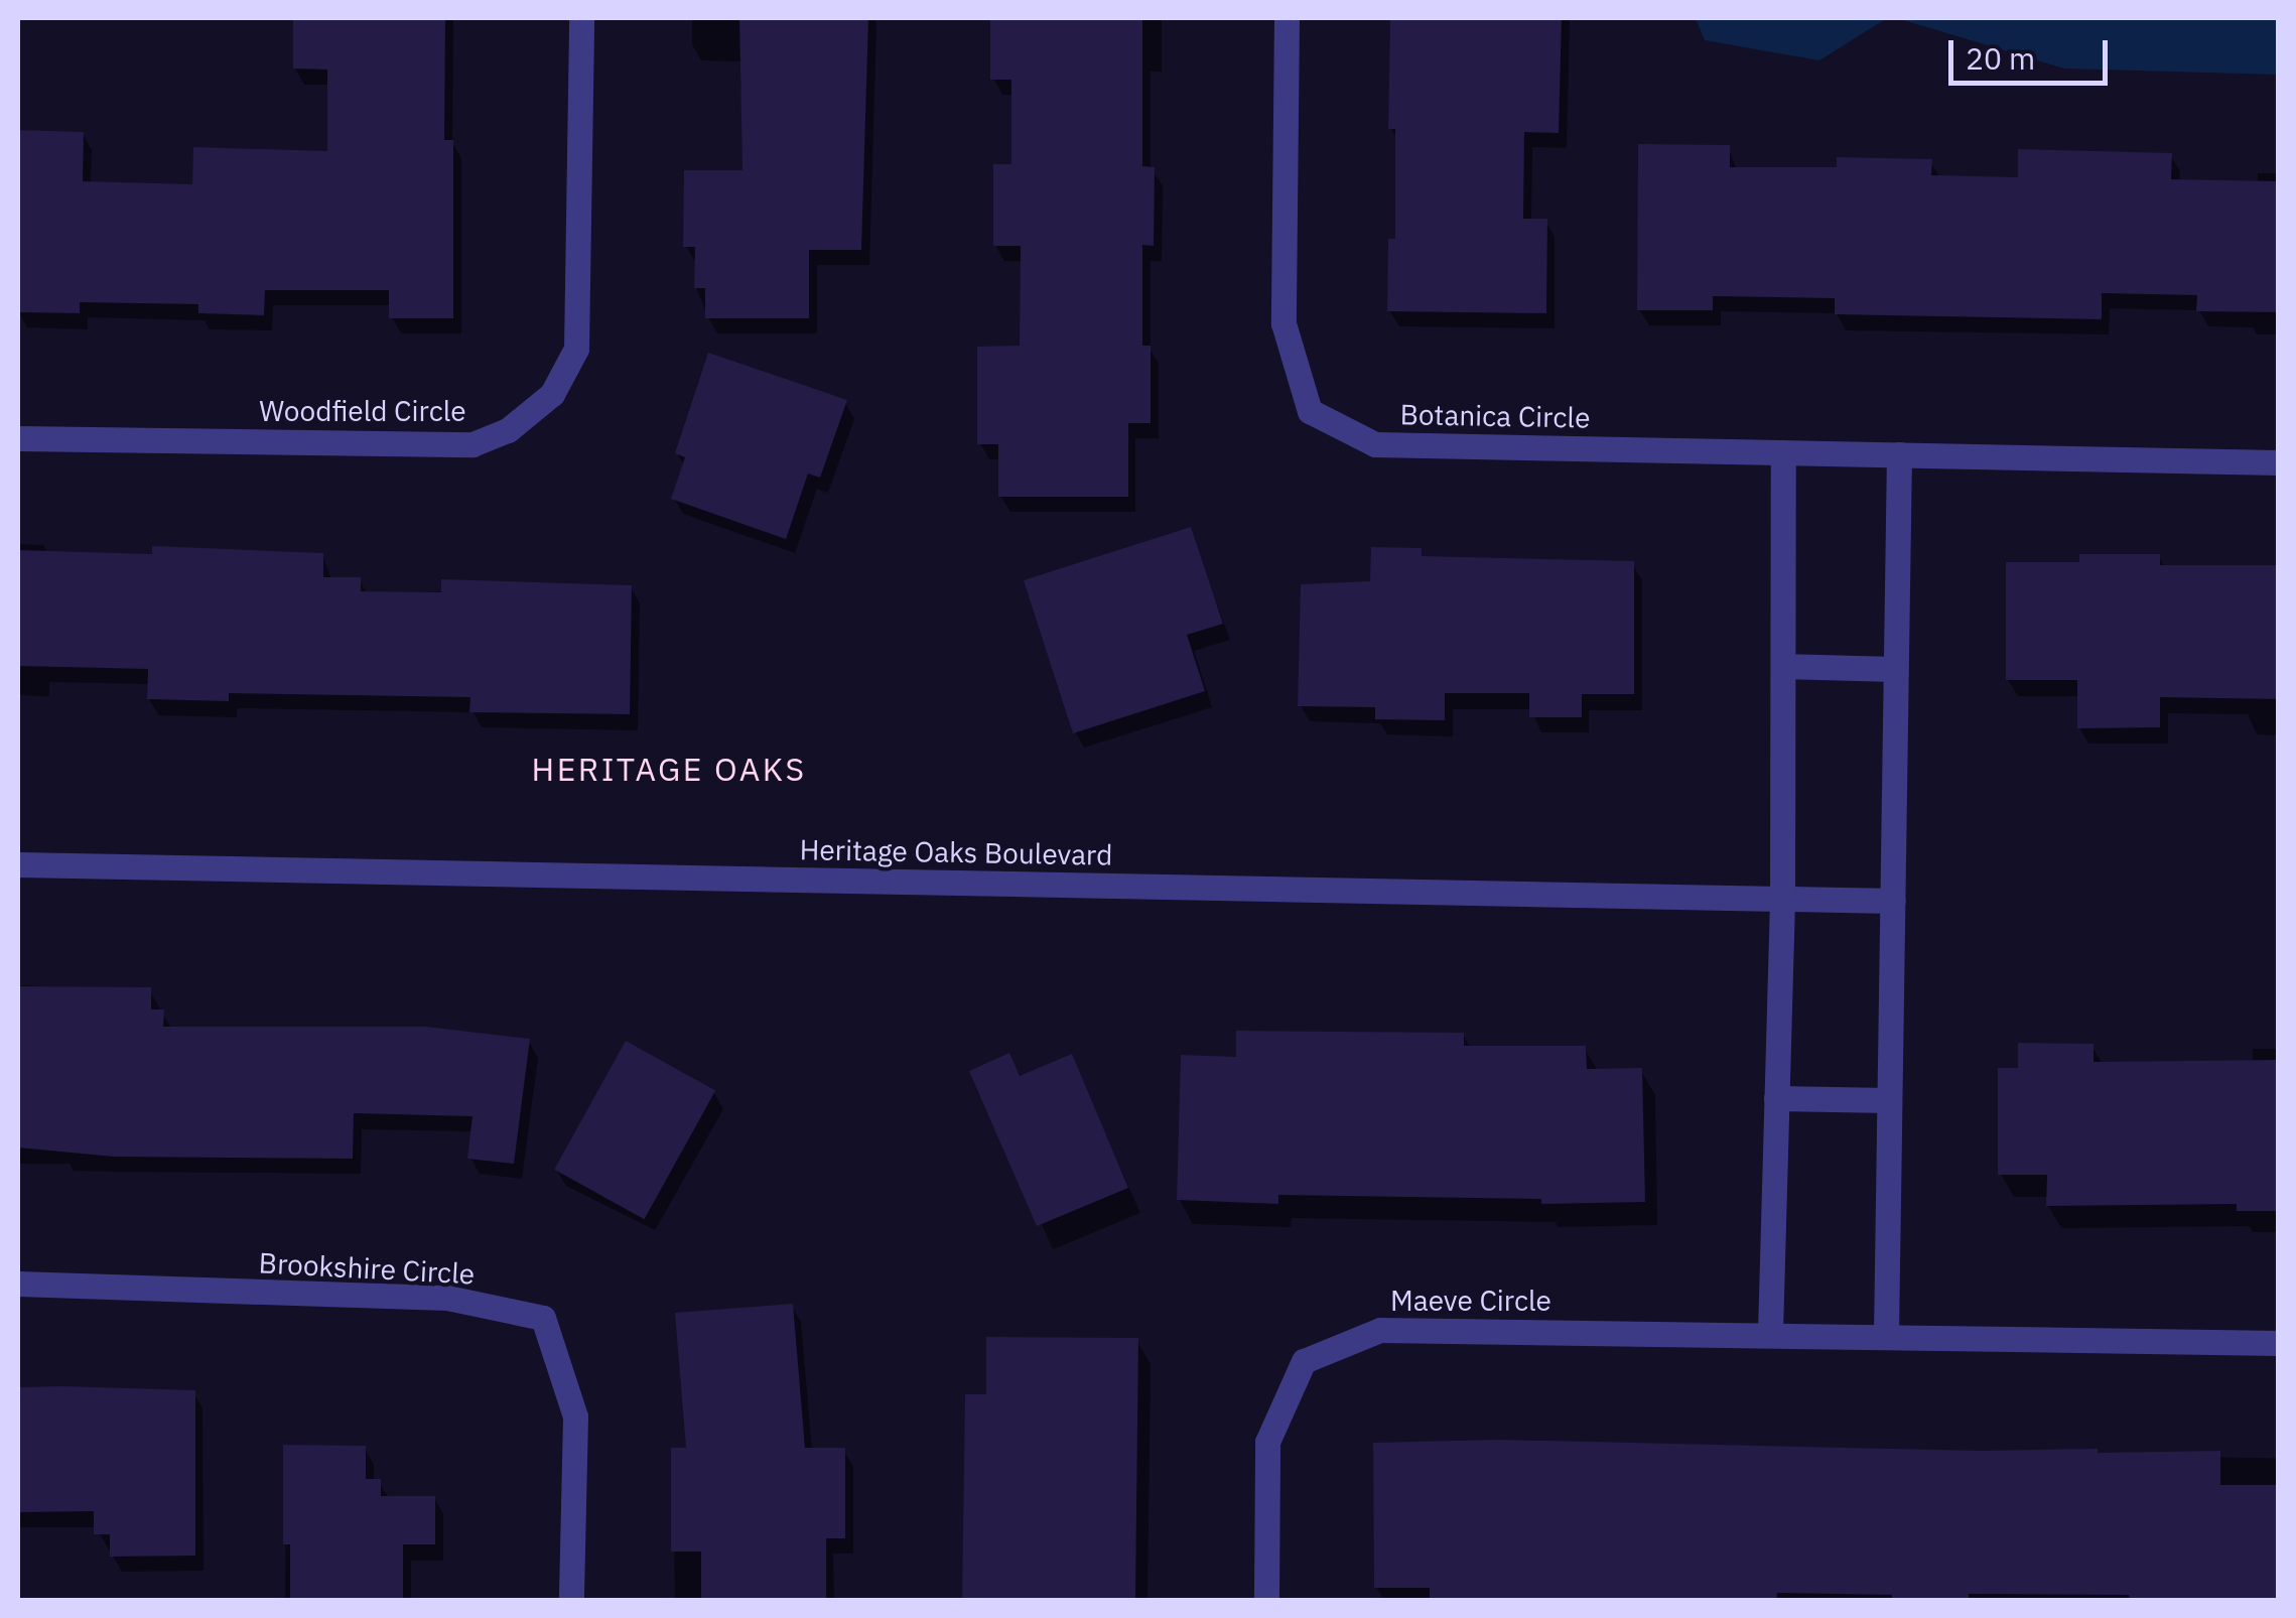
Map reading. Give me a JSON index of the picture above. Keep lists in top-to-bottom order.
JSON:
{
  "streets": {
    "street": [
      "Woodfield Circle",
      "Botanica Circle",
      "Heritage Oaks Boulevard",
      "Brookshire Circle",
      "Maeve Circle"
    ]
  },
  "districts": ["HERITAGE OAKS"],
  "scale_bar": "20 m"
}
